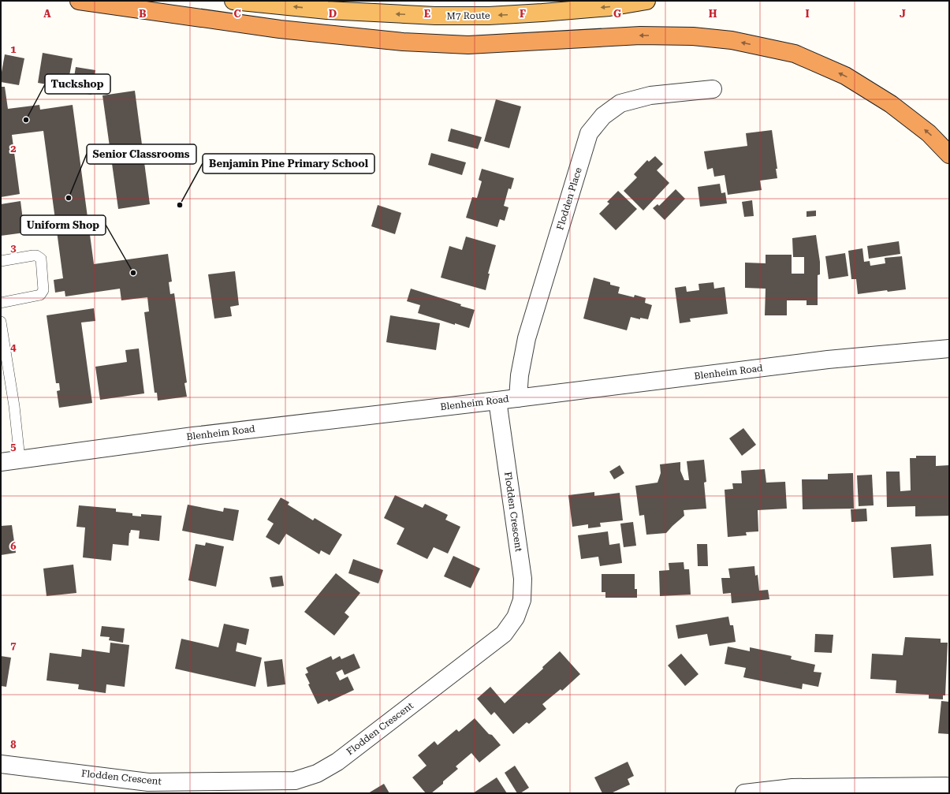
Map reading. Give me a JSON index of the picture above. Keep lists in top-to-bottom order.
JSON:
{
  "streets": {
    "highway": ["M7 Route"],
    "street": ["Flodden Place", "Blenheim Road", "Flodden Crescent"]
  },
  "crossings": [
    ["Flodden Place", "Blenheim Road"],
    ["Blenheim Road", "Flodden Crescent"]
  ],
  "places": [
    "Tuckshop",
    "Senior Classrooms",
    "Benjamin Pine Primary School",
    "Uniform Shop"
  ],
  "grid": {
    "columns": [
      "A",
      "B",
      "C",
      "D",
      "E",
      "F",
      "G",
      "H",
      "I",
      "J"
    ],
    "rows": [
      "1",
      "2",
      "3",
      "4",
      "5",
      "6",
      "7",
      "8"
    ]
  }
}
